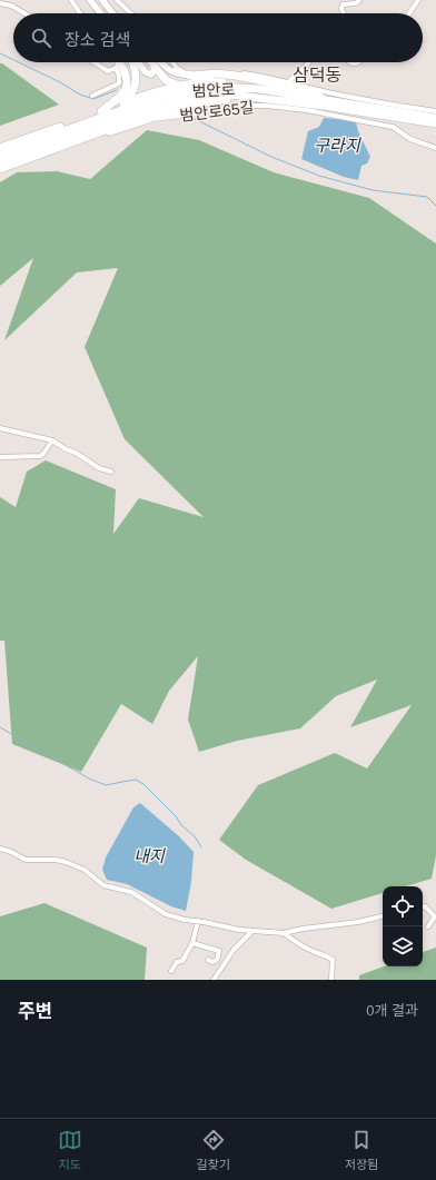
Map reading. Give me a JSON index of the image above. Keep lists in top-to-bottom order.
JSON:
{
  "streets": {
    "highway": ["범안로"],
    "street": ["범안로65길"]
  },
  "districts": ["삼덕동"],
  "water": ["구라지", "내지"],
  "page": {
    "search": "장소 검색",
    "heading": ["주변", "0개 결과"],
    "nav": ["지도", "길찾기", "저장됨"]
  }
}
